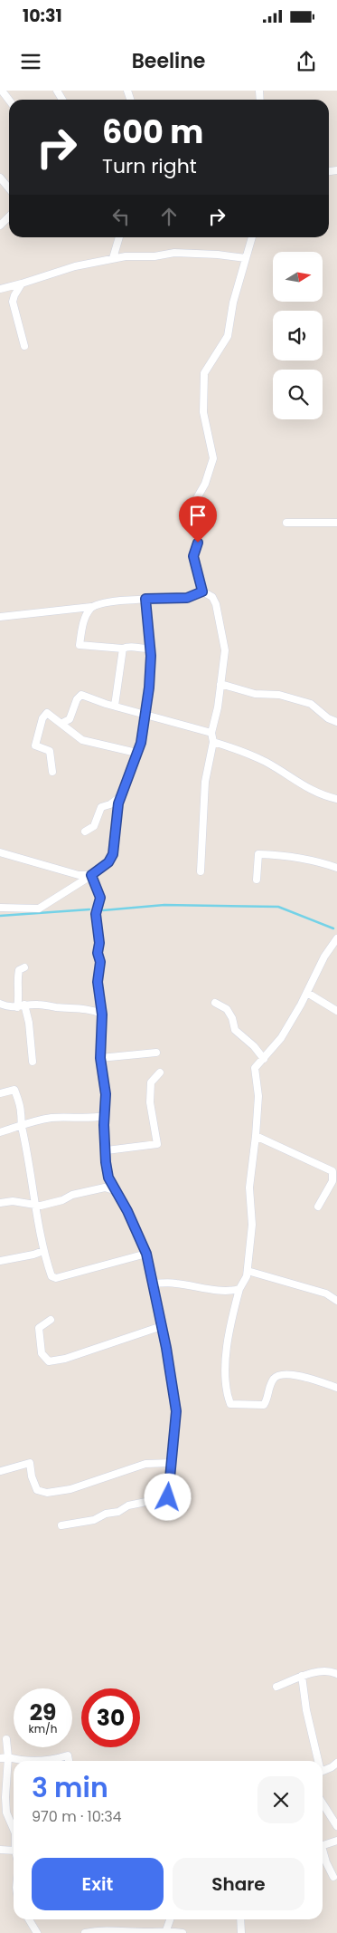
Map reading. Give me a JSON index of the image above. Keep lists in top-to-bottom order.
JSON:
{
  "north": "right",
  "page": {
    "status": "10:31",
    "header": "Beeline",
    "turn": ["600 m", "Turn right"],
    "speed": "29 km/h",
    "limit": "30",
    "heading": ["3 min", "970 m · 10:34"],
    "buttons": ["Exit", "Share"]
  }
}
